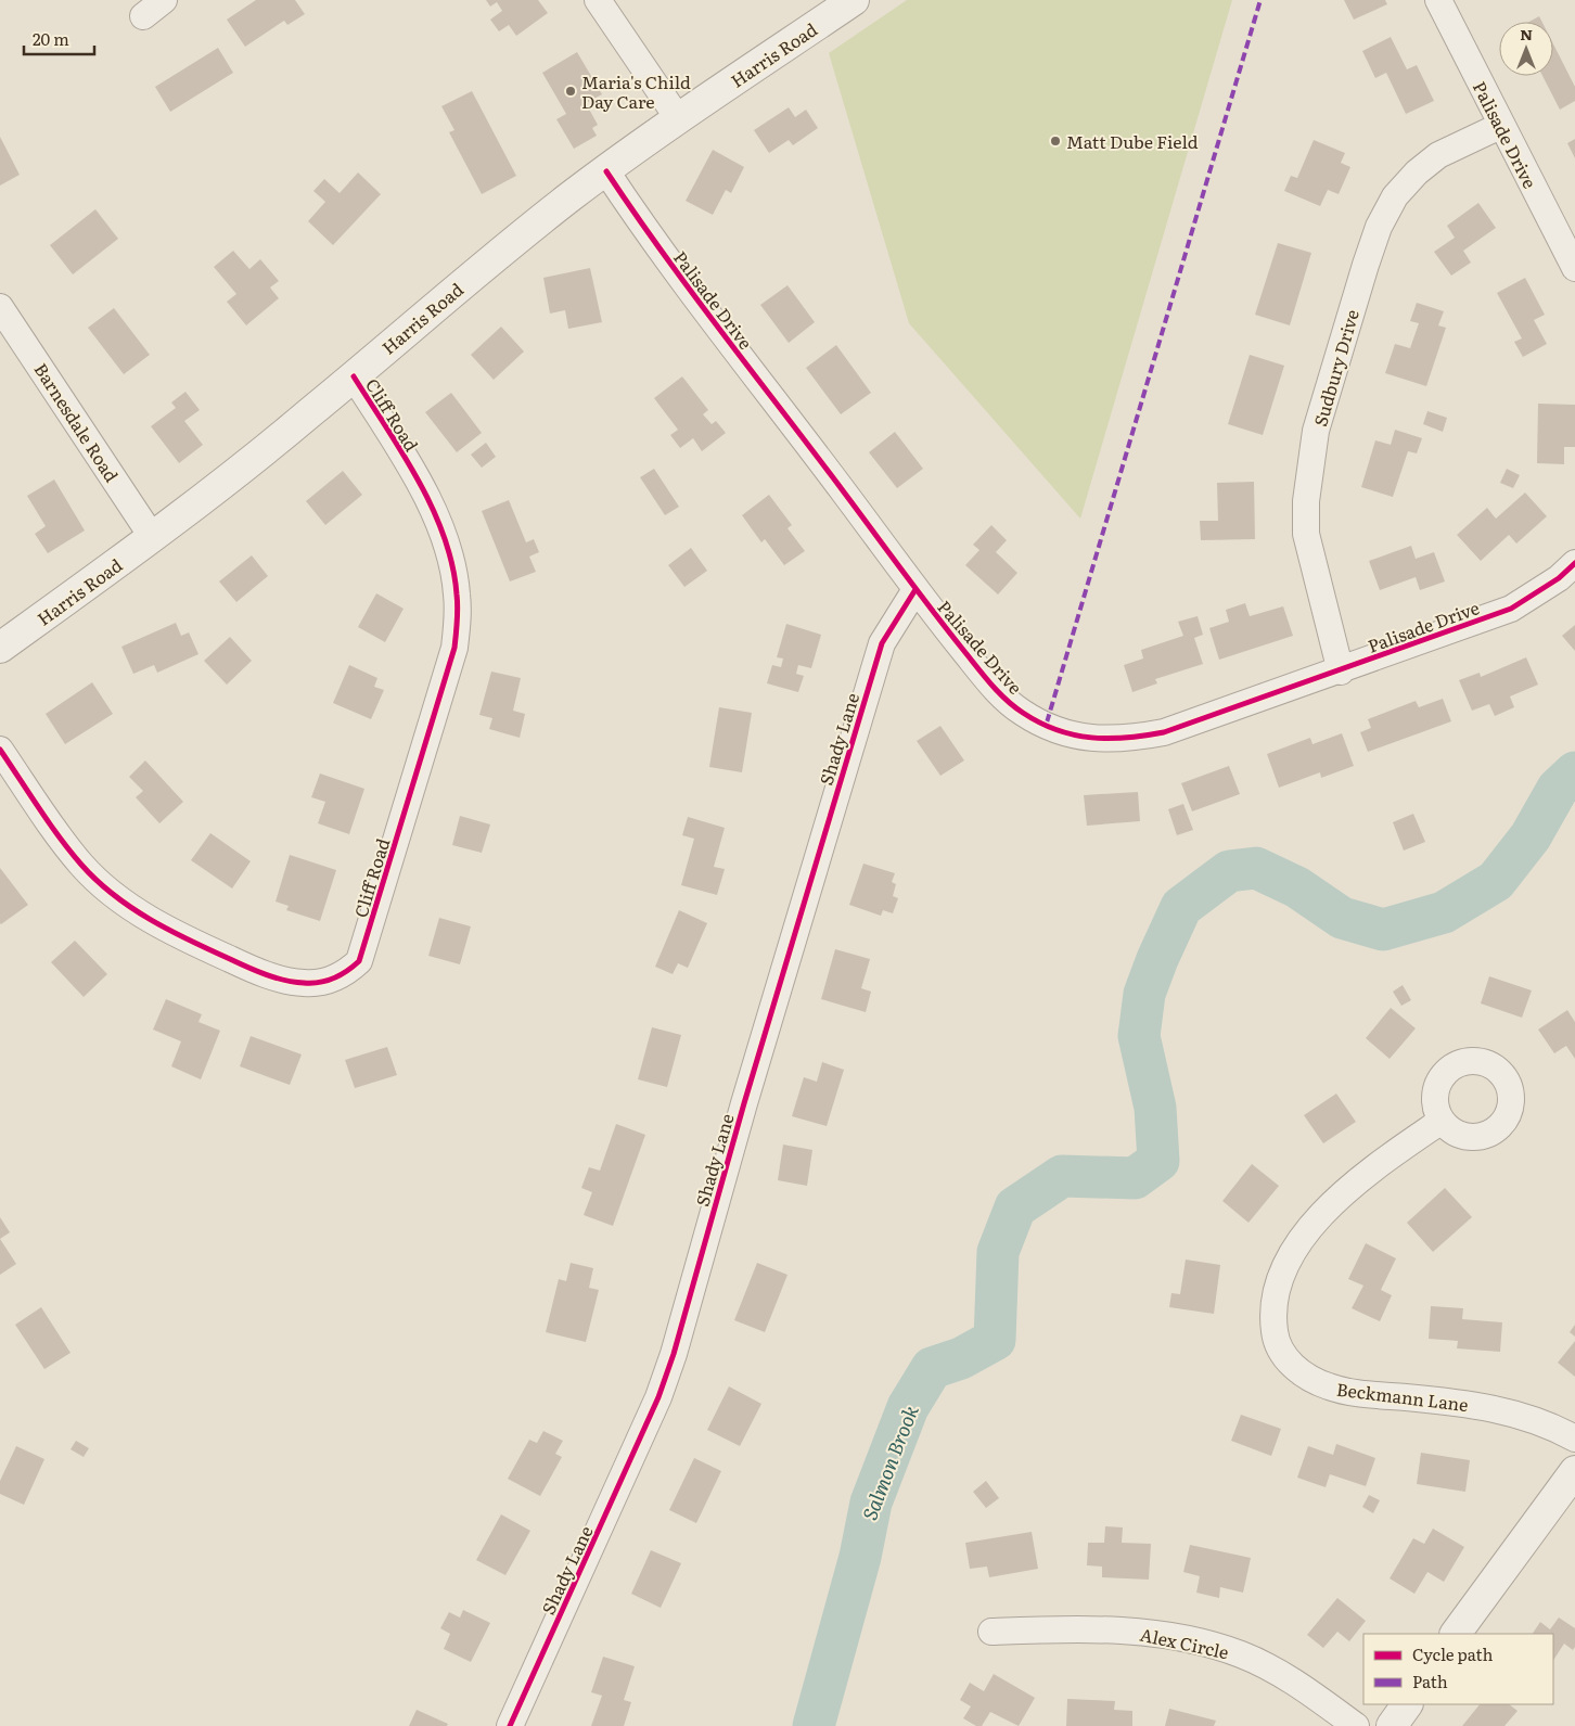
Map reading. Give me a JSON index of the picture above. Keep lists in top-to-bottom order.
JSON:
{
  "streets": {
    "street": [
      "Harris Road",
      "Palisade Drive",
      "Sudbury Drive",
      "Cliff Road",
      "Barnesdale Road",
      "Shady Lane",
      "Beckmann Lane",
      "Alex Circle"
    ]
  },
  "crossings": [
    ["Harris Road", "Palisade Drive"],
    ["Harris Road", "Cliff Road"],
    ["Harris Road", "Barnesdale Road"],
    ["Palisade Drive", "Sudbury Drive"],
    ["Palisade Drive", "Shady Lane"]
  ],
  "water": ["Salmon Brook"],
  "places": ["Maria's Child Day Care", "Matt Dube Field"],
  "legend": ["Cycle path", "Path"],
  "scale_bar": "20 m",
  "north": "top"
}
